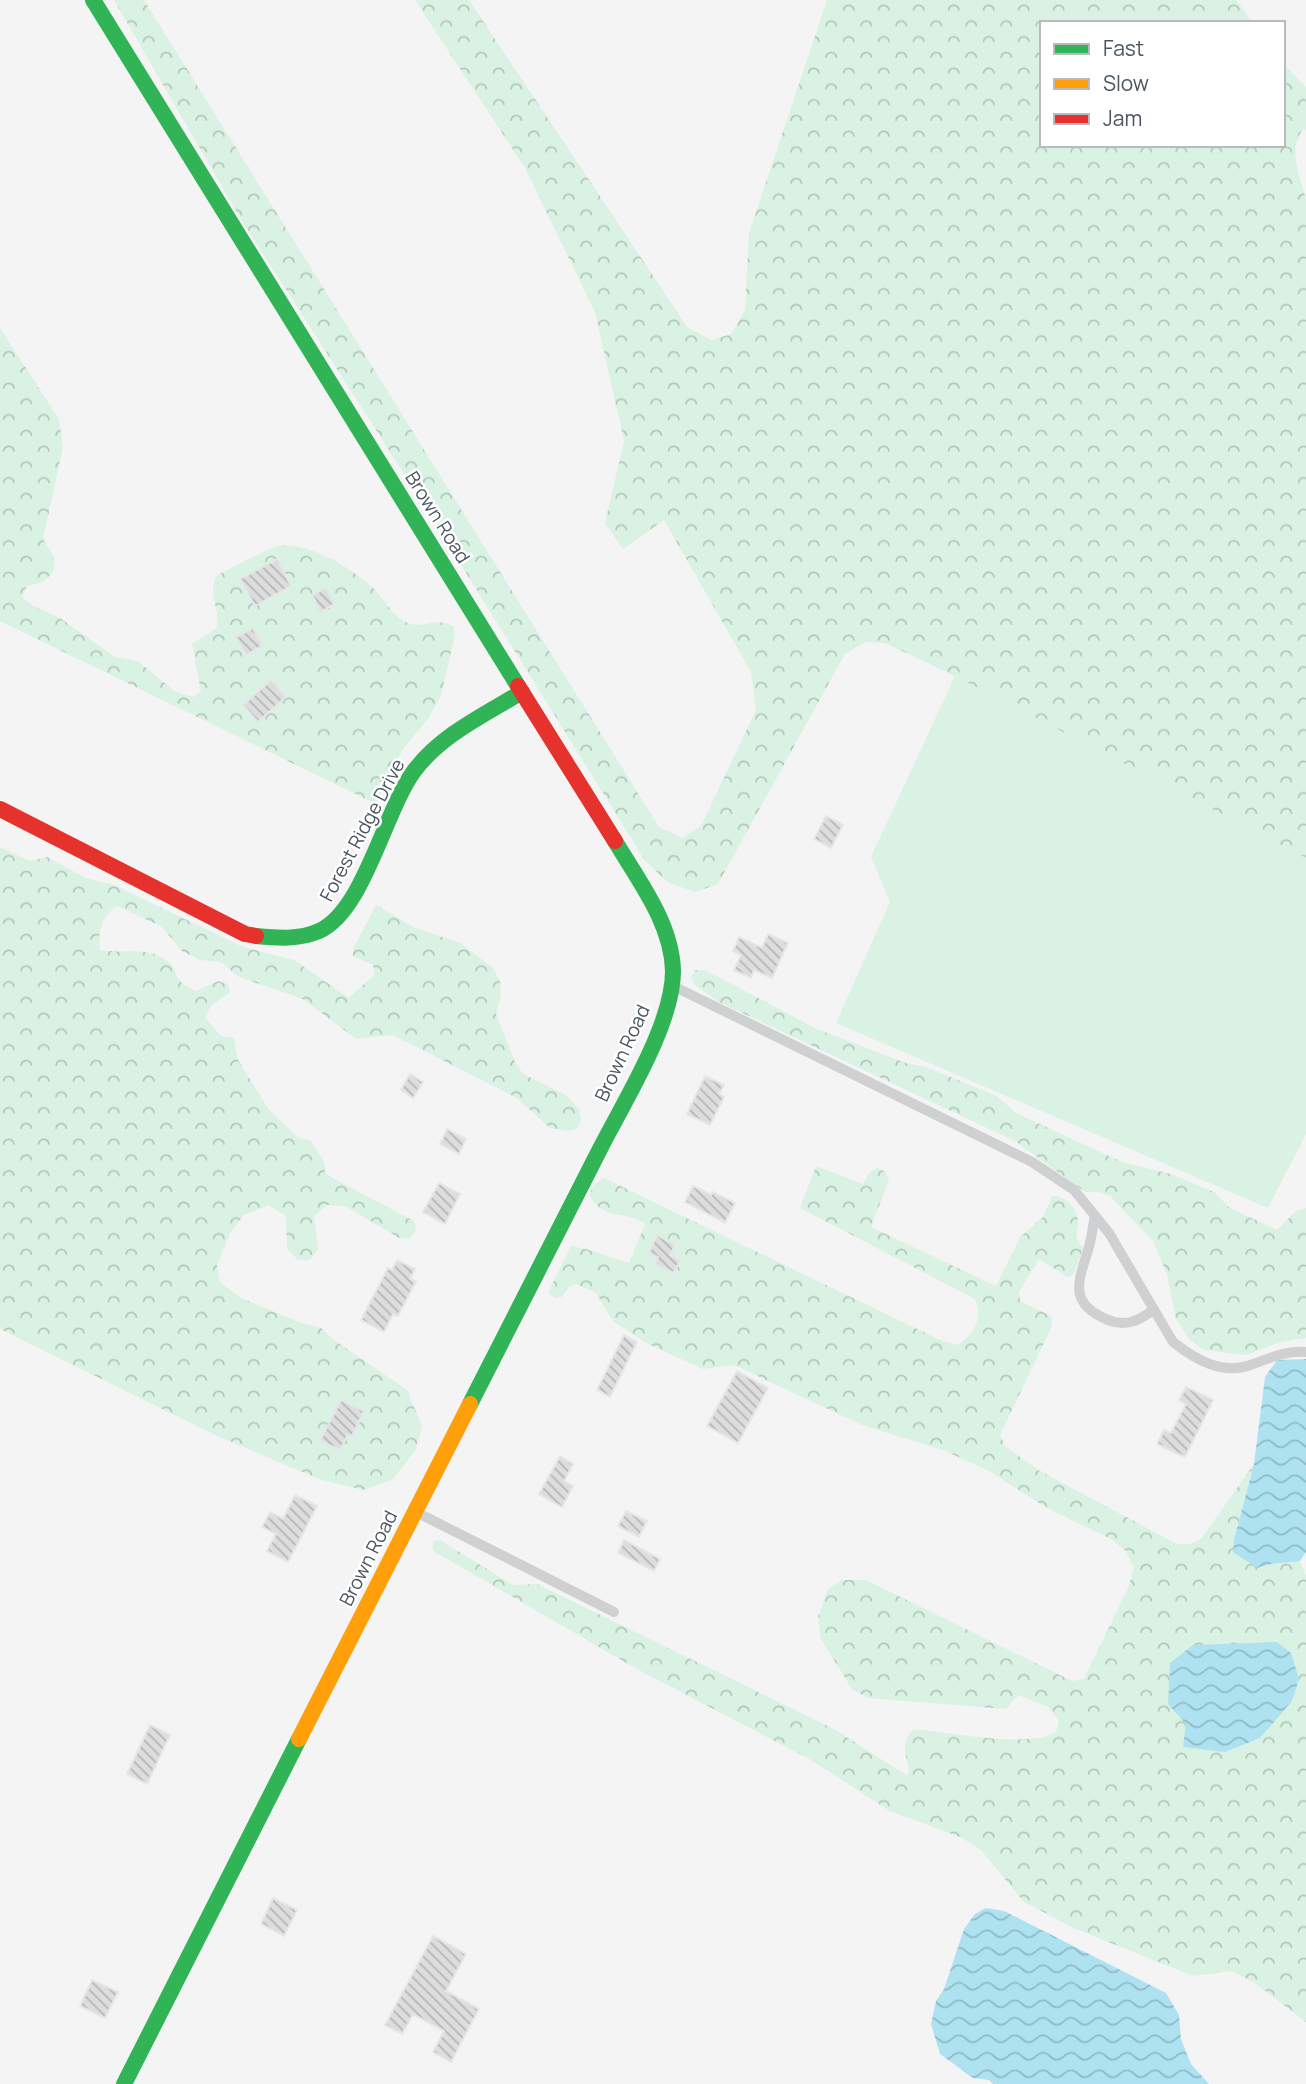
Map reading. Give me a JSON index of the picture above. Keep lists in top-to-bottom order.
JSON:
{
  "streets": {
    "street": ["Brown Road", "Forest Ridge Drive"]
  },
  "crossings": [
    ["Brown Road", "Forest Ridge Drive"]
  ],
  "legend": ["Fast", "Slow", "Jam"]
}
